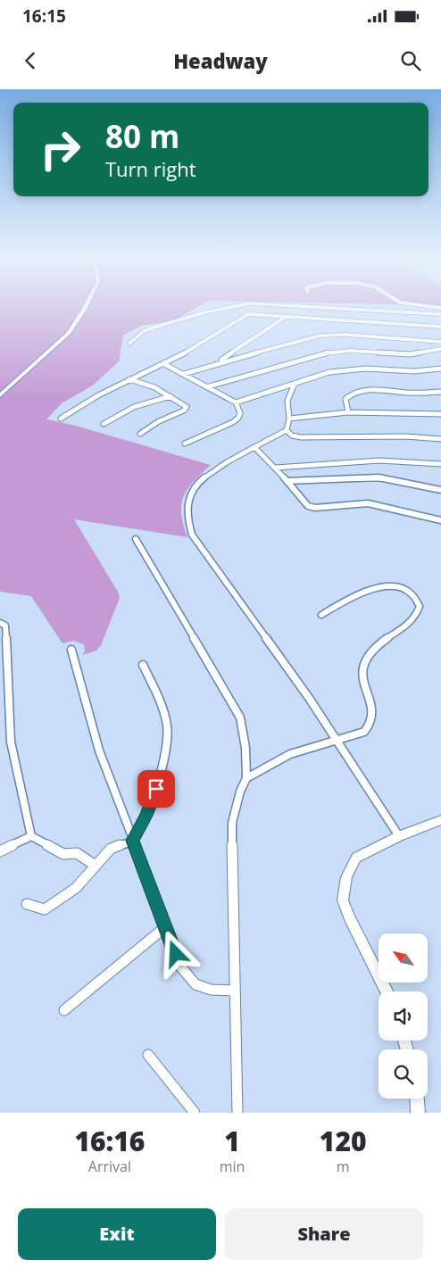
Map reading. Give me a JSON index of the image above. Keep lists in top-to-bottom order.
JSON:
{
  "north": "top left",
  "page": {
    "status": "16:15",
    "header": "Headway",
    "turn": ["80 m", "Turn right"],
    "eta": [
      "16:16",
      "Arrival",
      "1",
      "min",
      "120",
      "m"
    ],
    "buttons": ["Exit", "Share"]
  }
}
